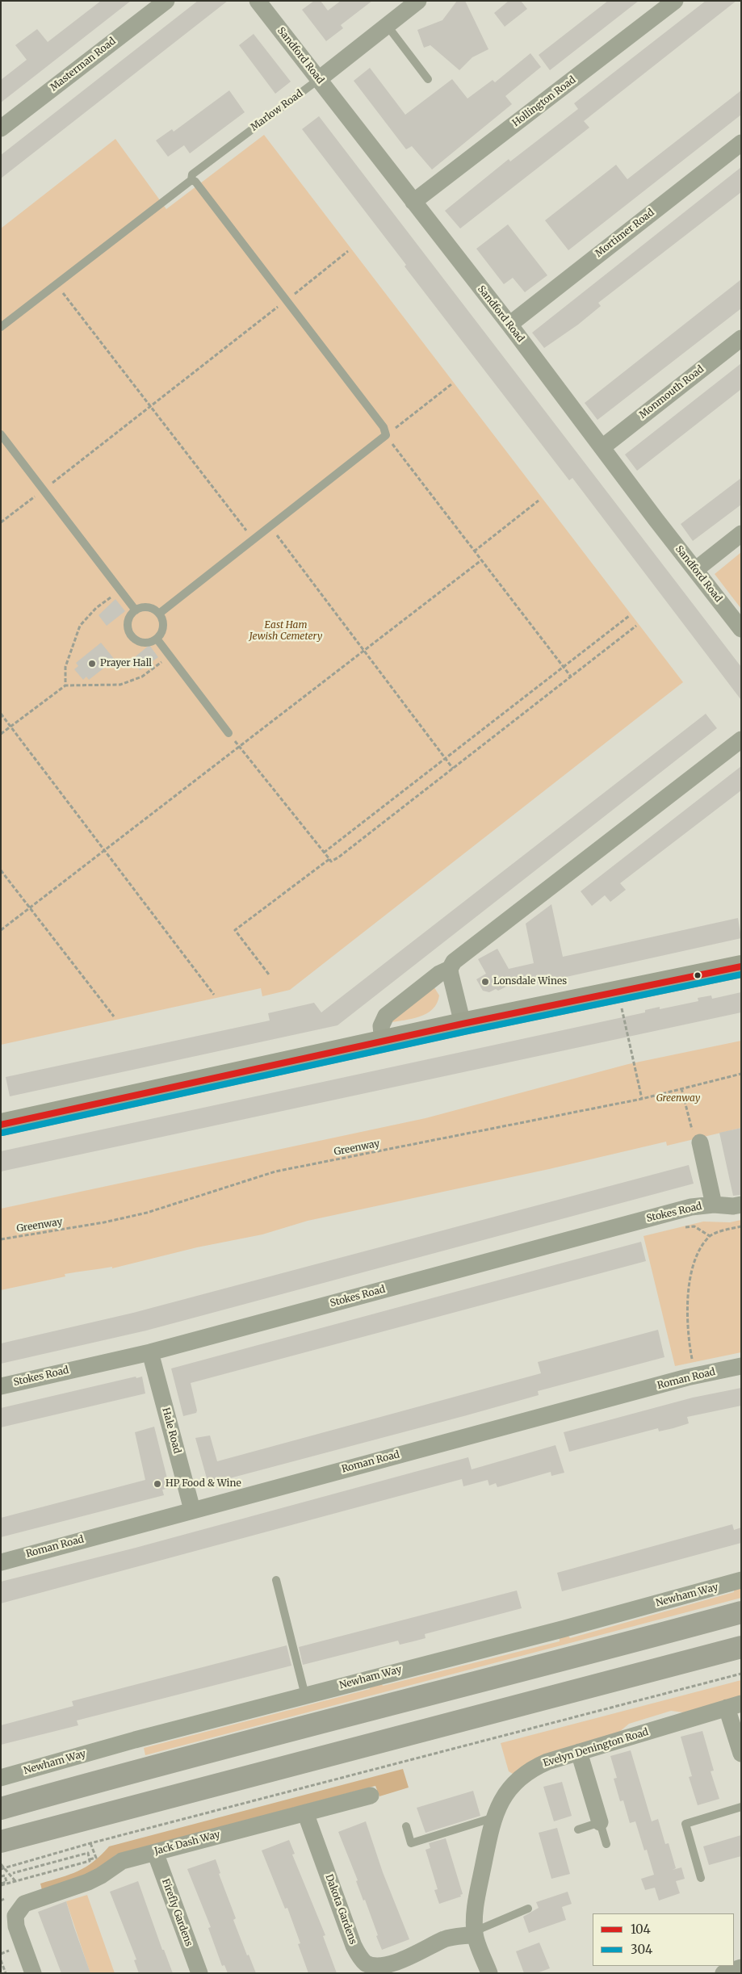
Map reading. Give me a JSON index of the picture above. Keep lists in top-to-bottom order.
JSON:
{
  "streets": {
    "street": [
      "Sandford Road",
      "Masterman Road",
      "Hollington Road",
      "Marlow Road",
      "Mortimer Road",
      "Monmouth Road",
      "Stokes Road",
      "Roman Road",
      "Hale Road",
      "Newham Way",
      "Evelyn Denington Road",
      "Jack Dash Way",
      "Dakota Gardens",
      "Firefly Gardens"
    ],
    "path": ["Greenway"]
  },
  "crossings": [
    ["Sandford Road", "Hollington Road"],
    ["Sandford Road", "Marlow Road"],
    ["Sandford Road", "Mortimer Road"],
    ["Sandford Road", "Monmouth Road"],
    ["Stokes Road", "Hale Road"],
    ["Roman Road", "Hale Road"],
    ["Evelyn Denington Road", "Dakota Gardens"],
    ["Jack Dash Way", "Dakota Gardens"],
    ["Jack Dash Way", "Firefly Gardens"]
  ],
  "parks": ["East Ham Jewish Cemetery", "Greenway"],
  "places": ["Prayer Hall", "Lonsdale Wines", "HP Food & Wine"],
  "lines": ["transit line 104", "transit line 304"],
  "legend": ["104", "304"]
}
